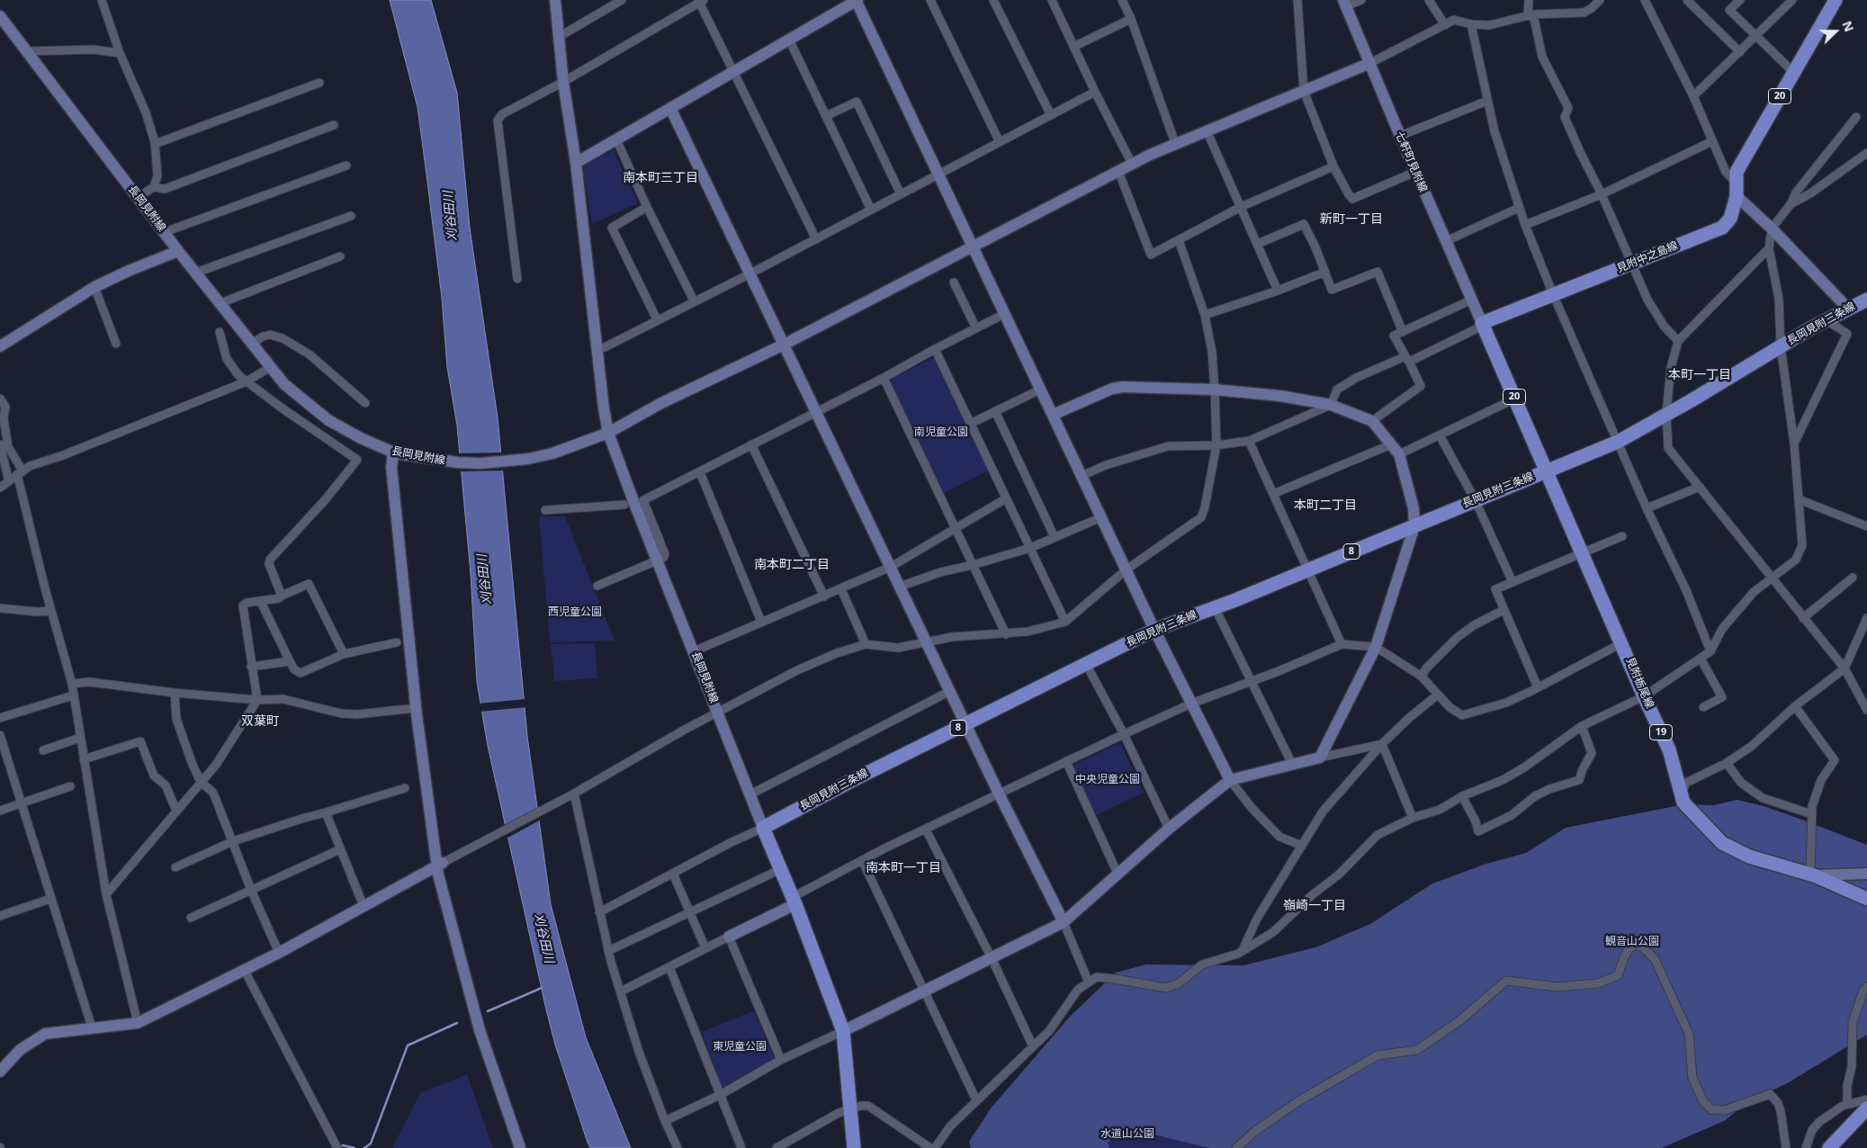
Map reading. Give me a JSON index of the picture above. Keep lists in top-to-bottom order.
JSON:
{
  "streets": {
    "main road": [
      "20",
      "見附中之島線",
      "長岡見附三条線",
      "8",
      "見附栃尾線",
      "19"
    ],
    "street": ["七軒町見附線", "長岡見附線"]
  },
  "crossings": [
    ["20", "七軒町見附線"],
    ["20", "見附中之島線"],
    ["20", "長岡見附三条線"],
    ["20", "見附栃尾線"],
    ["七軒町見附線", "見附中之島線"],
    ["長岡見附線", "長岡見附三条線"],
    ["長岡見附三条線", "見附栃尾線"]
  ],
  "districts": [
    "南本町三丁目",
    "新町一丁目",
    "本町一丁目",
    "本町二丁目",
    "南本町二丁目",
    "双葉町",
    "南本町一丁目",
    "嶺崎一丁目"
  ],
  "water": ["刈谷田川"],
  "parks": [
    "南児童公園",
    "西児童公園",
    "中央児童公園",
    "観音山公園",
    "東児童公園",
    "水道山公園"
  ],
  "north": "right"
}
